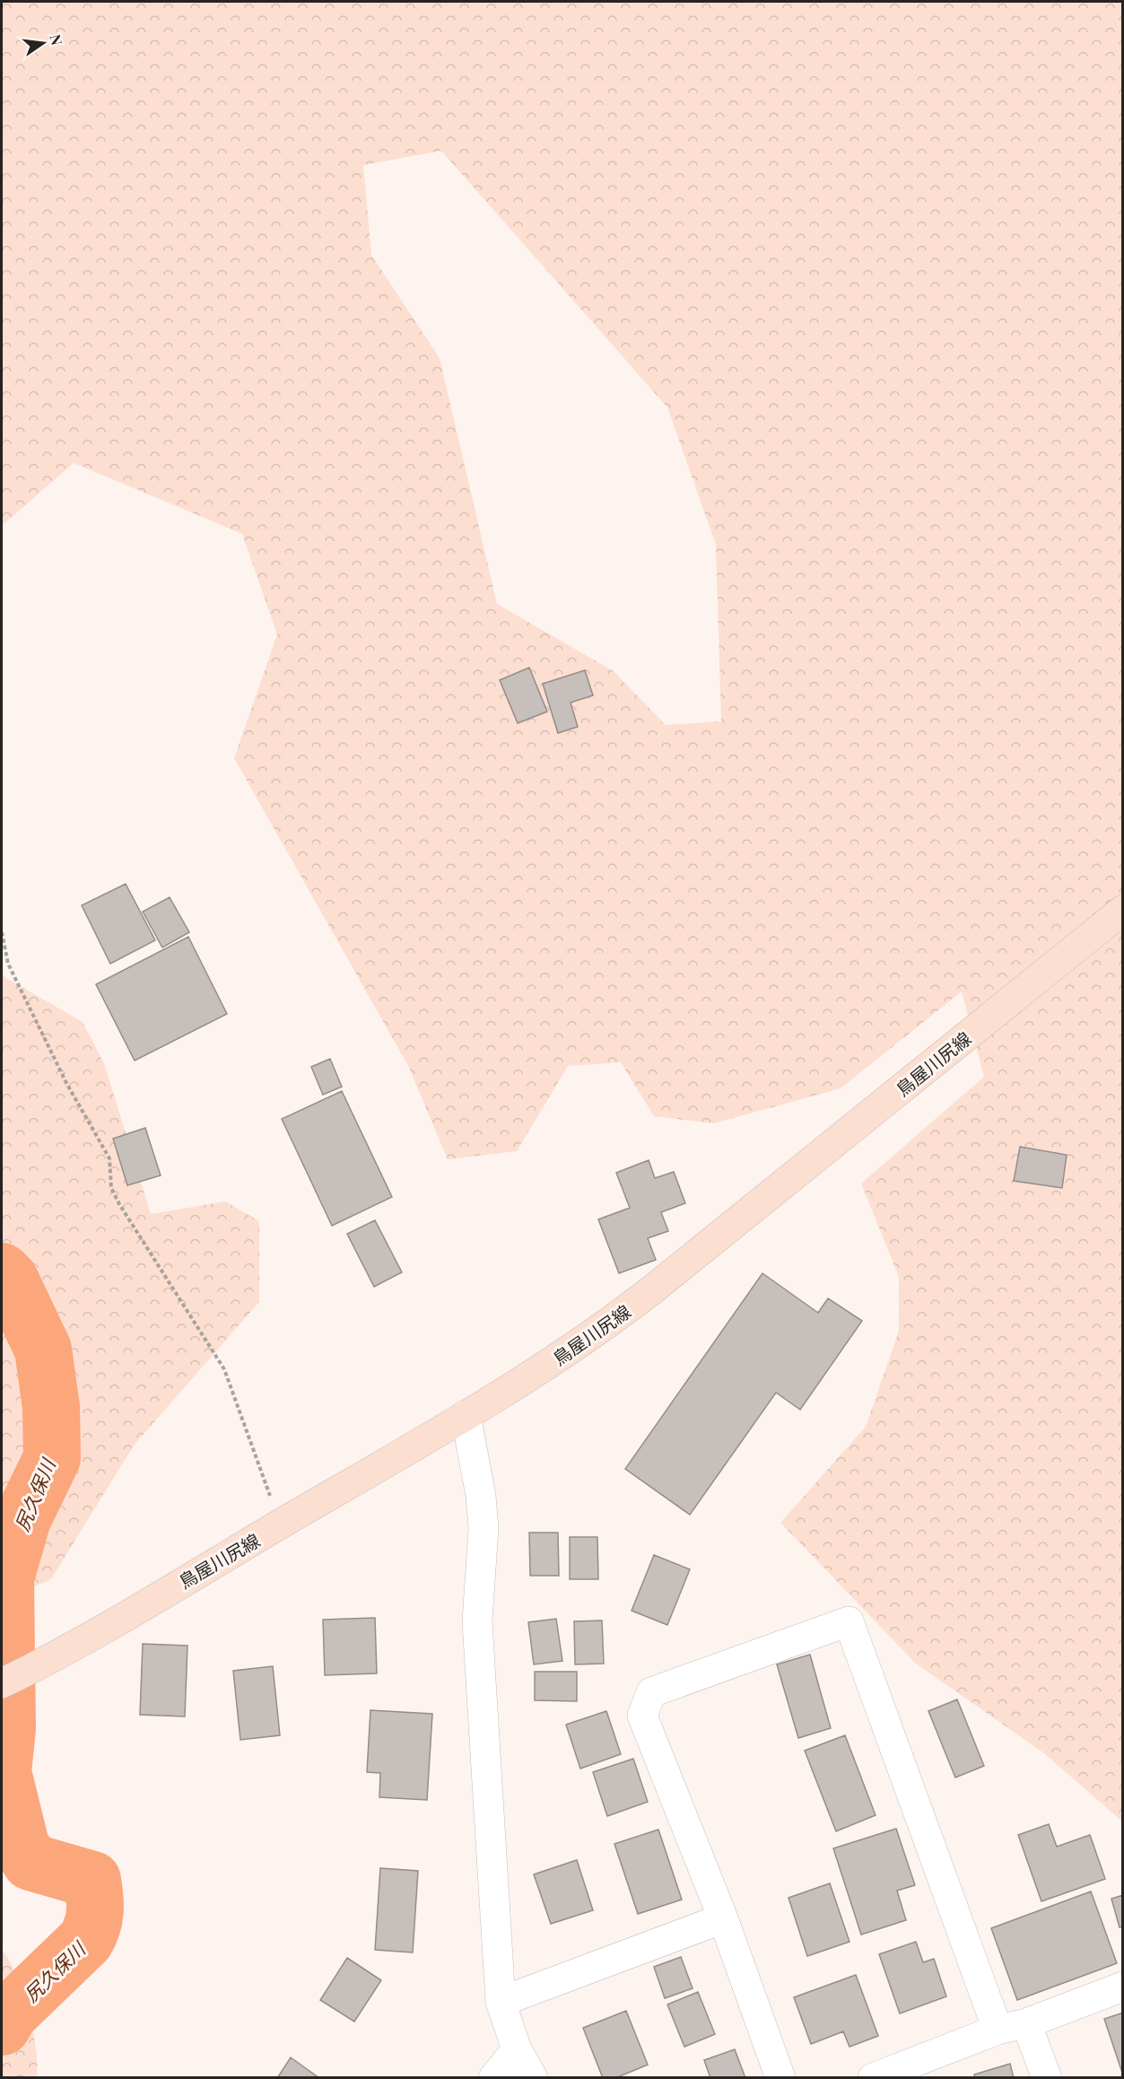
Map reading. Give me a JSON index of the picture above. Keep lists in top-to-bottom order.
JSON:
{
  "streets": {
    "main road": ["鳥屋川尻線"]
  },
  "water": ["尻久保川"],
  "north": "right"
}
